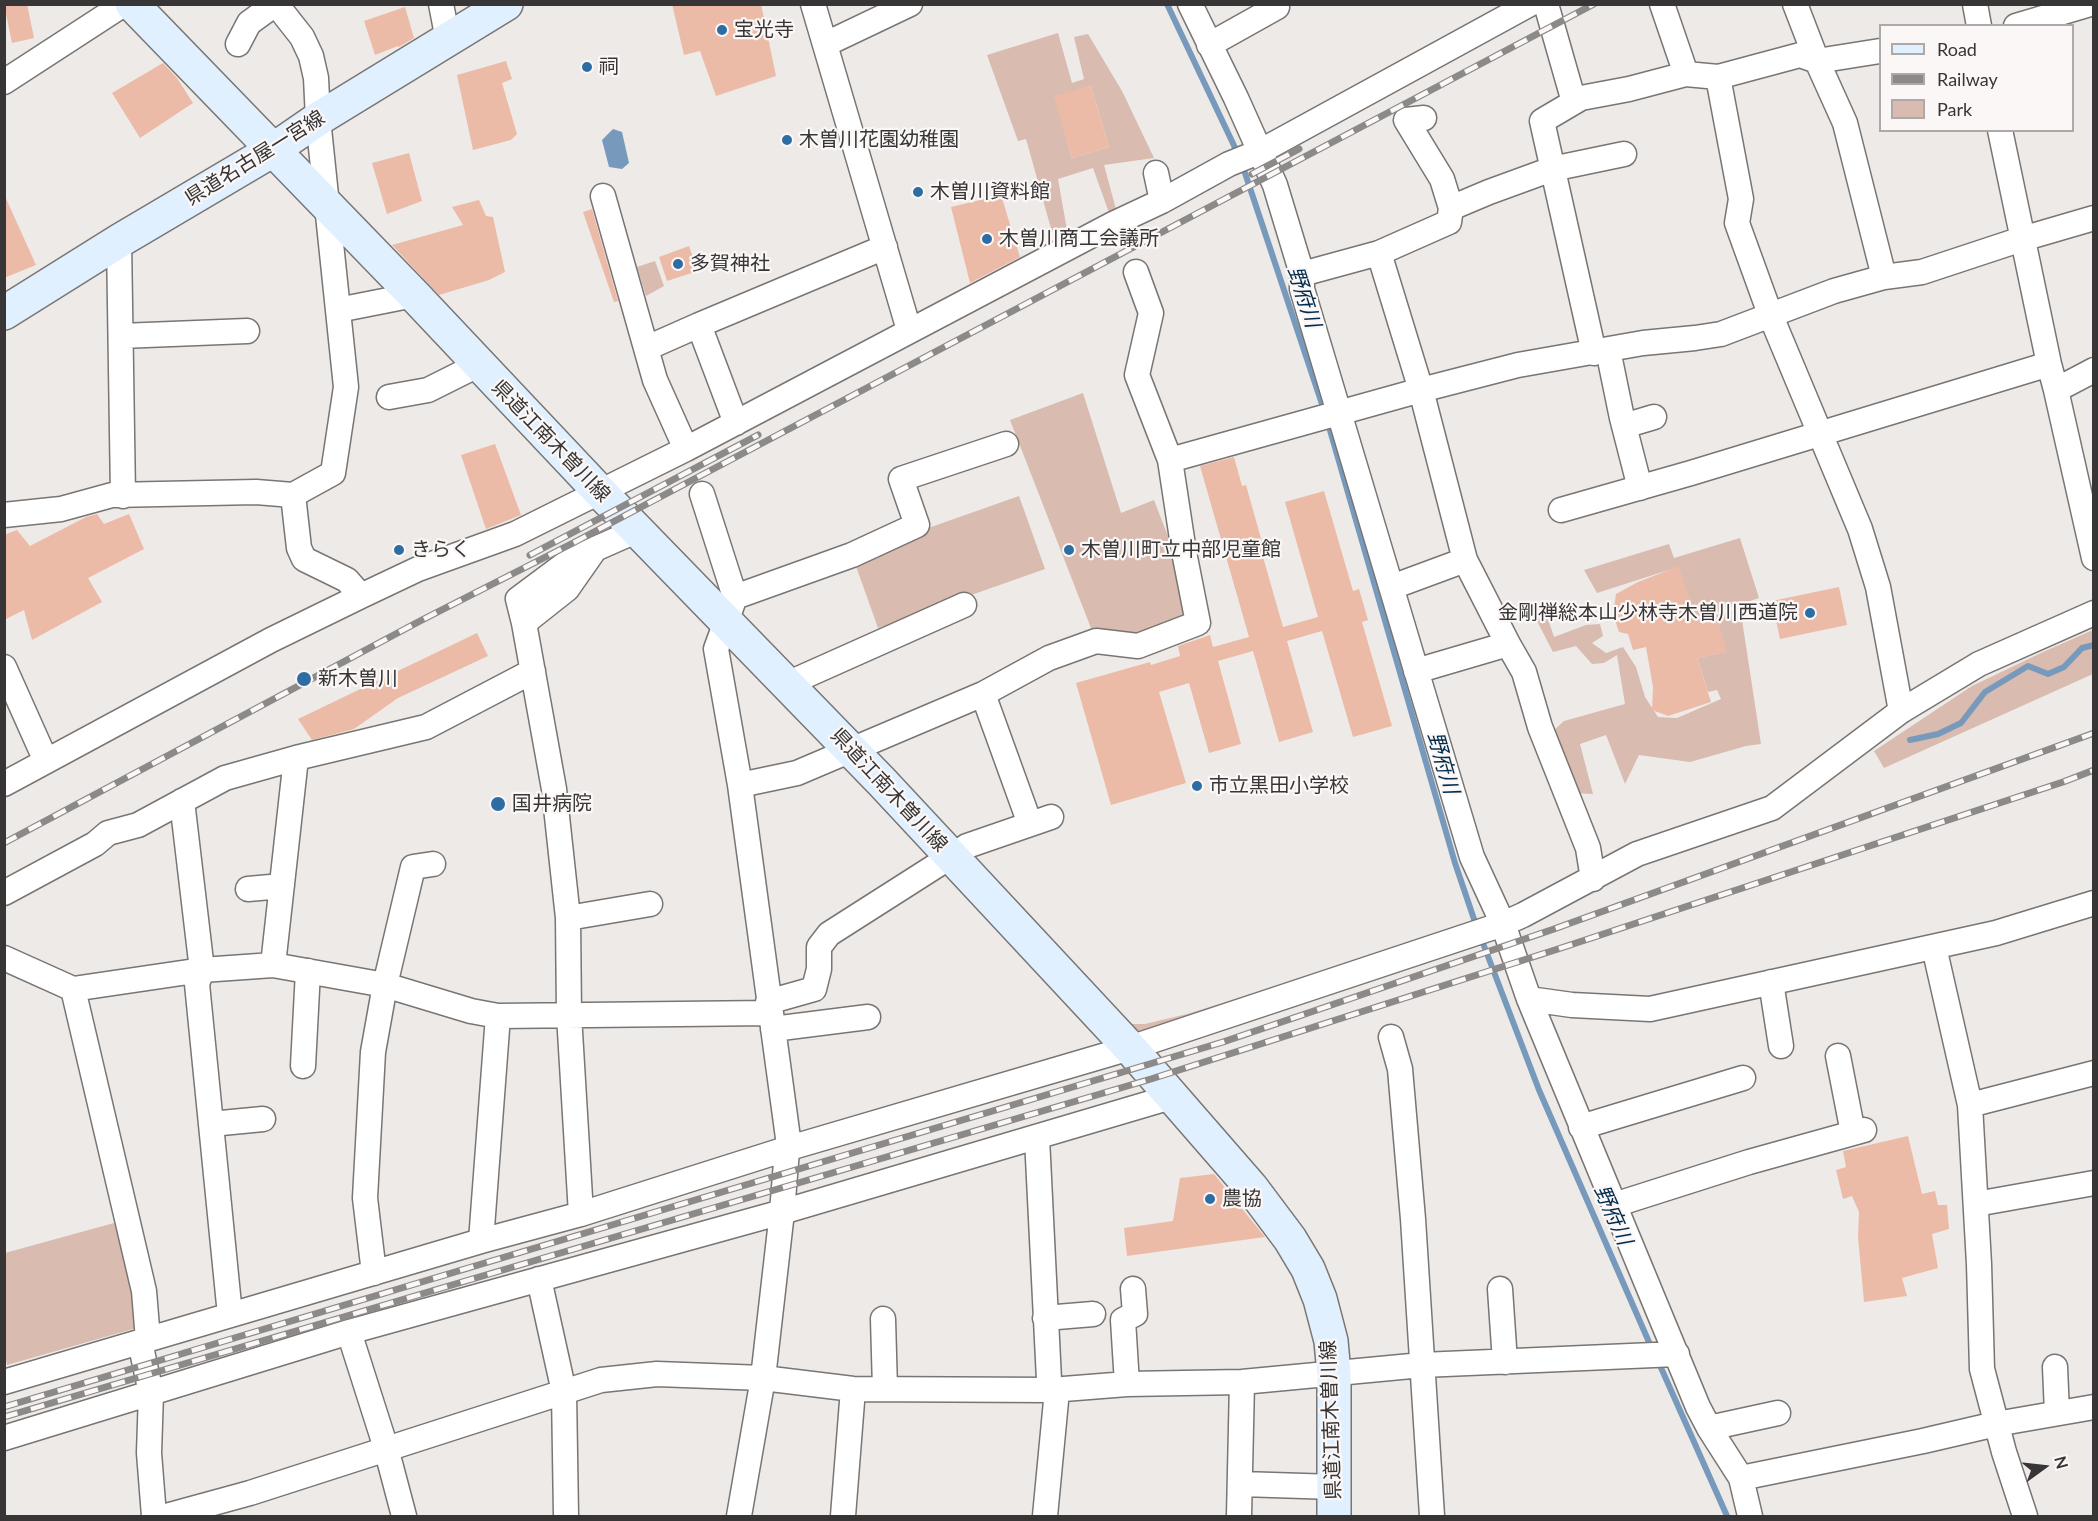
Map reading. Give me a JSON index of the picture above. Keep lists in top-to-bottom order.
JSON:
{
  "streets": {
    "main road": ["県道名古屋一宮線", "県道江南木曽川線"]
  },
  "crossings": [
    ["県道名古屋一宮線", "県道江南木曽川線"]
  ],
  "water": ["野府川"],
  "places": [
    "宝光寺",
    "祠",
    "木曽川花園幼稚園",
    "木曽川資料館",
    "木曽川商工会議所",
    "多賀神社",
    "きらく",
    "木曽川町立中部児童館",
    "金剛禅総本山少林寺木曽川西道院",
    "新木曽川",
    "市立黒田小学校",
    "国井病院",
    "農協"
  ],
  "legend": ["Road", "Railway", "Park"],
  "north": "right"
}
